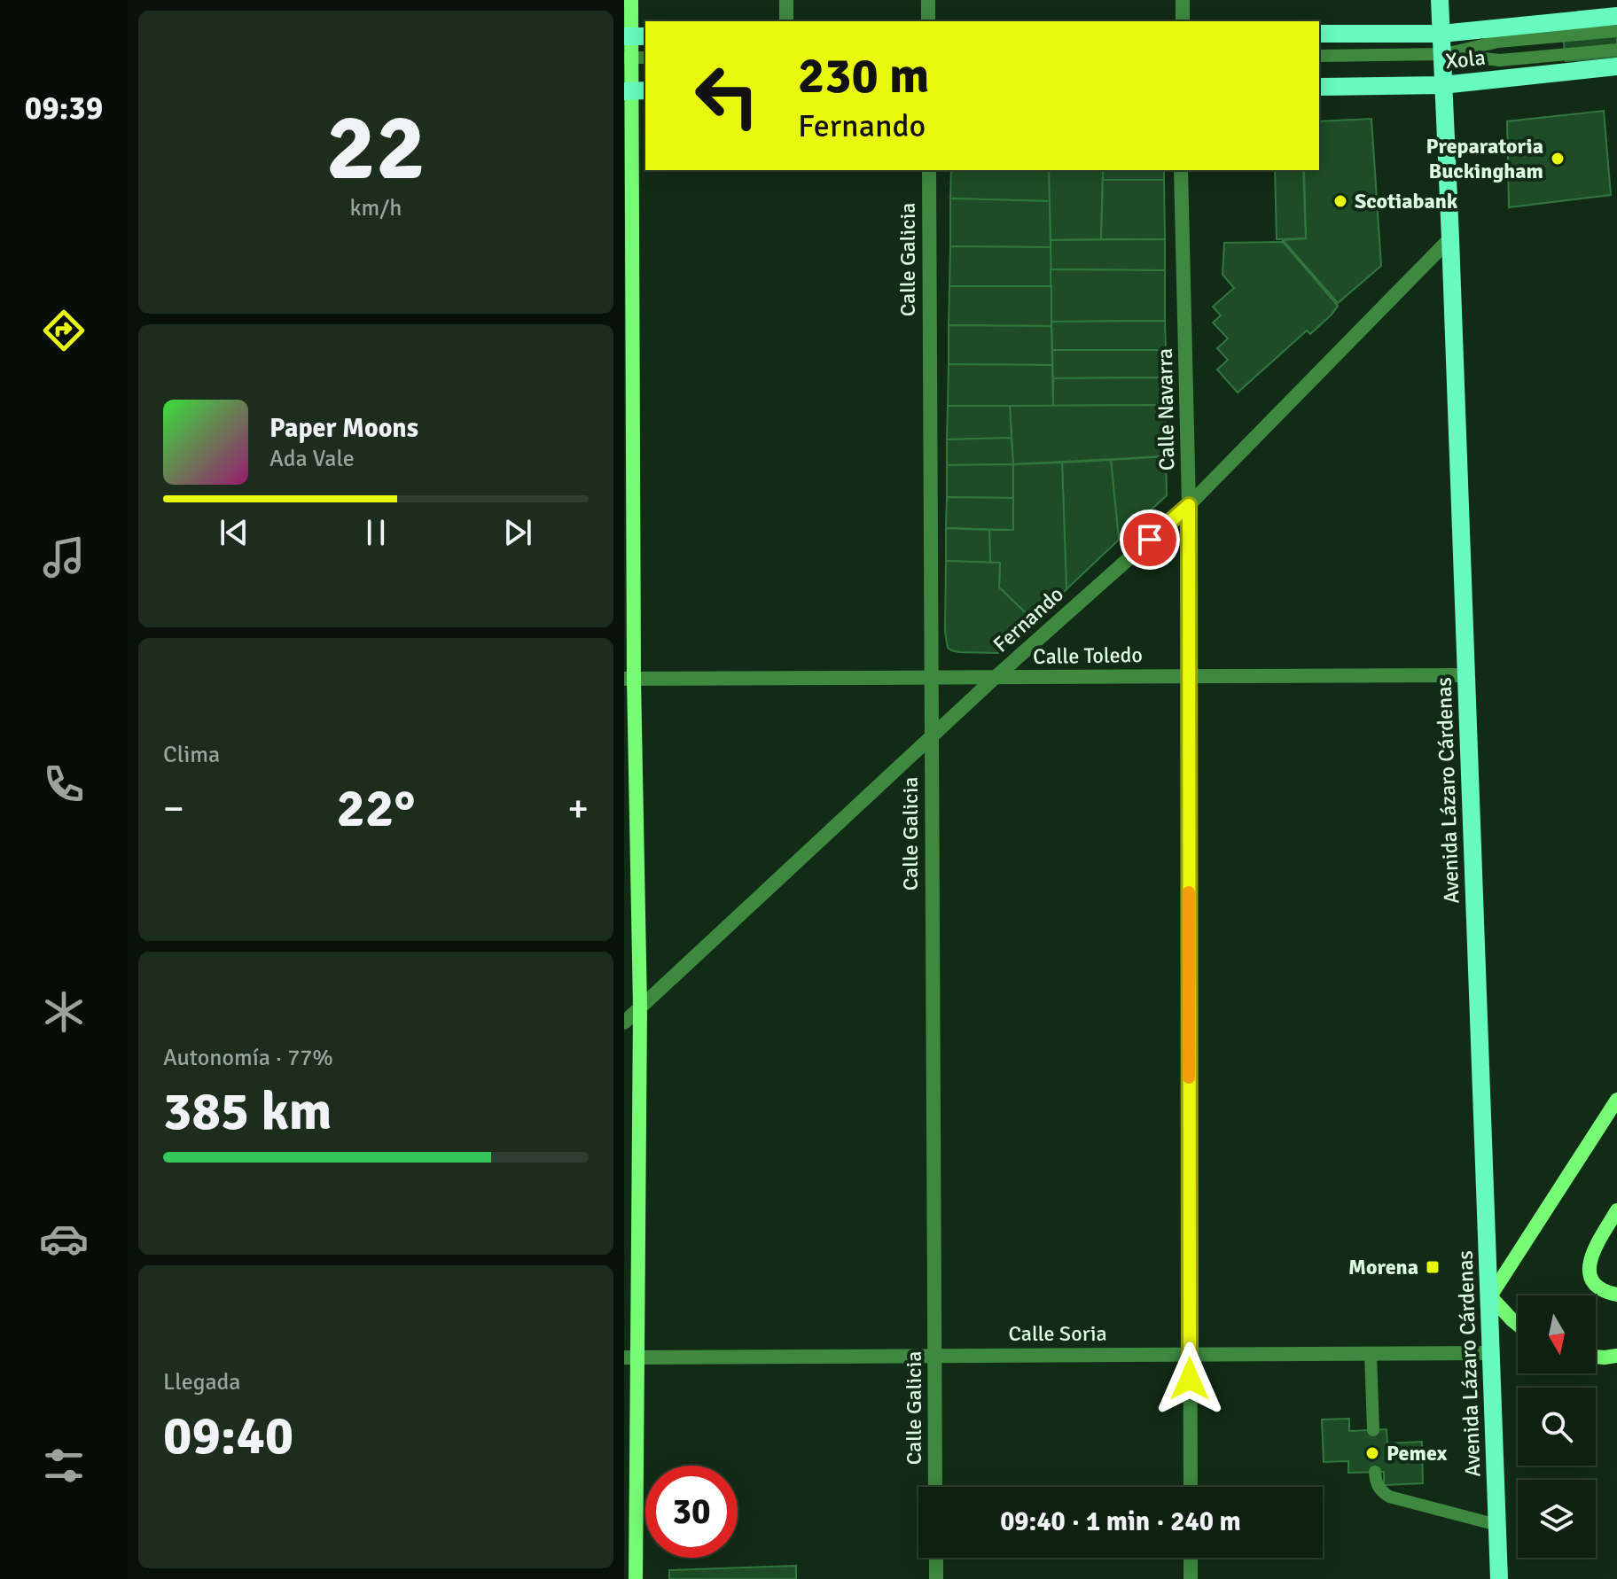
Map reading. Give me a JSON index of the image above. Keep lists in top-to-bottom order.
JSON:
{
  "streets": {
    "main road": ["Xola", "Avenida Lázaro Cárdenas"],
    "street": [
      "Calle Galicia",
      "Calle Navarra",
      "Fernando",
      "Calle Toledo",
      "Calle Soria"
    ]
  },
  "crossings": [
    ["Xola", "Avenida Lázaro Cárdenas"],
    ["Calle Galicia", "Fernando"],
    ["Calle Galicia", "Calle Toledo"],
    ["Calle Galicia", "Calle Soria"],
    ["Calle Navarra", "Fernando"],
    ["Calle Navarra", "Calle Toledo"],
    ["Calle Navarra", "Calle Soria"],
    ["Fernando", "Calle Toledo"],
    ["Fernando", "Avenida Lázaro Cárdenas"],
    ["Calle Toledo", "Avenida Lázaro Cárdenas"],
    ["Avenida Lázaro Cárdenas", "Calle Soria"]
  ],
  "places": {
    "other": ["Preparatoria Buckingham", "Scotiabank", "Pemex"],
    "transit": ["Morena"]
  },
  "north": "bottom",
  "page": {
    "tabs": "09:39",
    "tile": [
      ["22", "km/h"],
      "Clima",
      ["Autonomía · 77%", "385 km"],
      ["Llegada", "09:40"]
    ],
    "turn": ["230 m", "Fernando"],
    "song": ["Paper Moons", "Ada Vale"],
    "heat": ["−", "22°", "+"],
    "limit": "30",
    "trip": "09:40 · 1 min · 240 m"
  }
}
